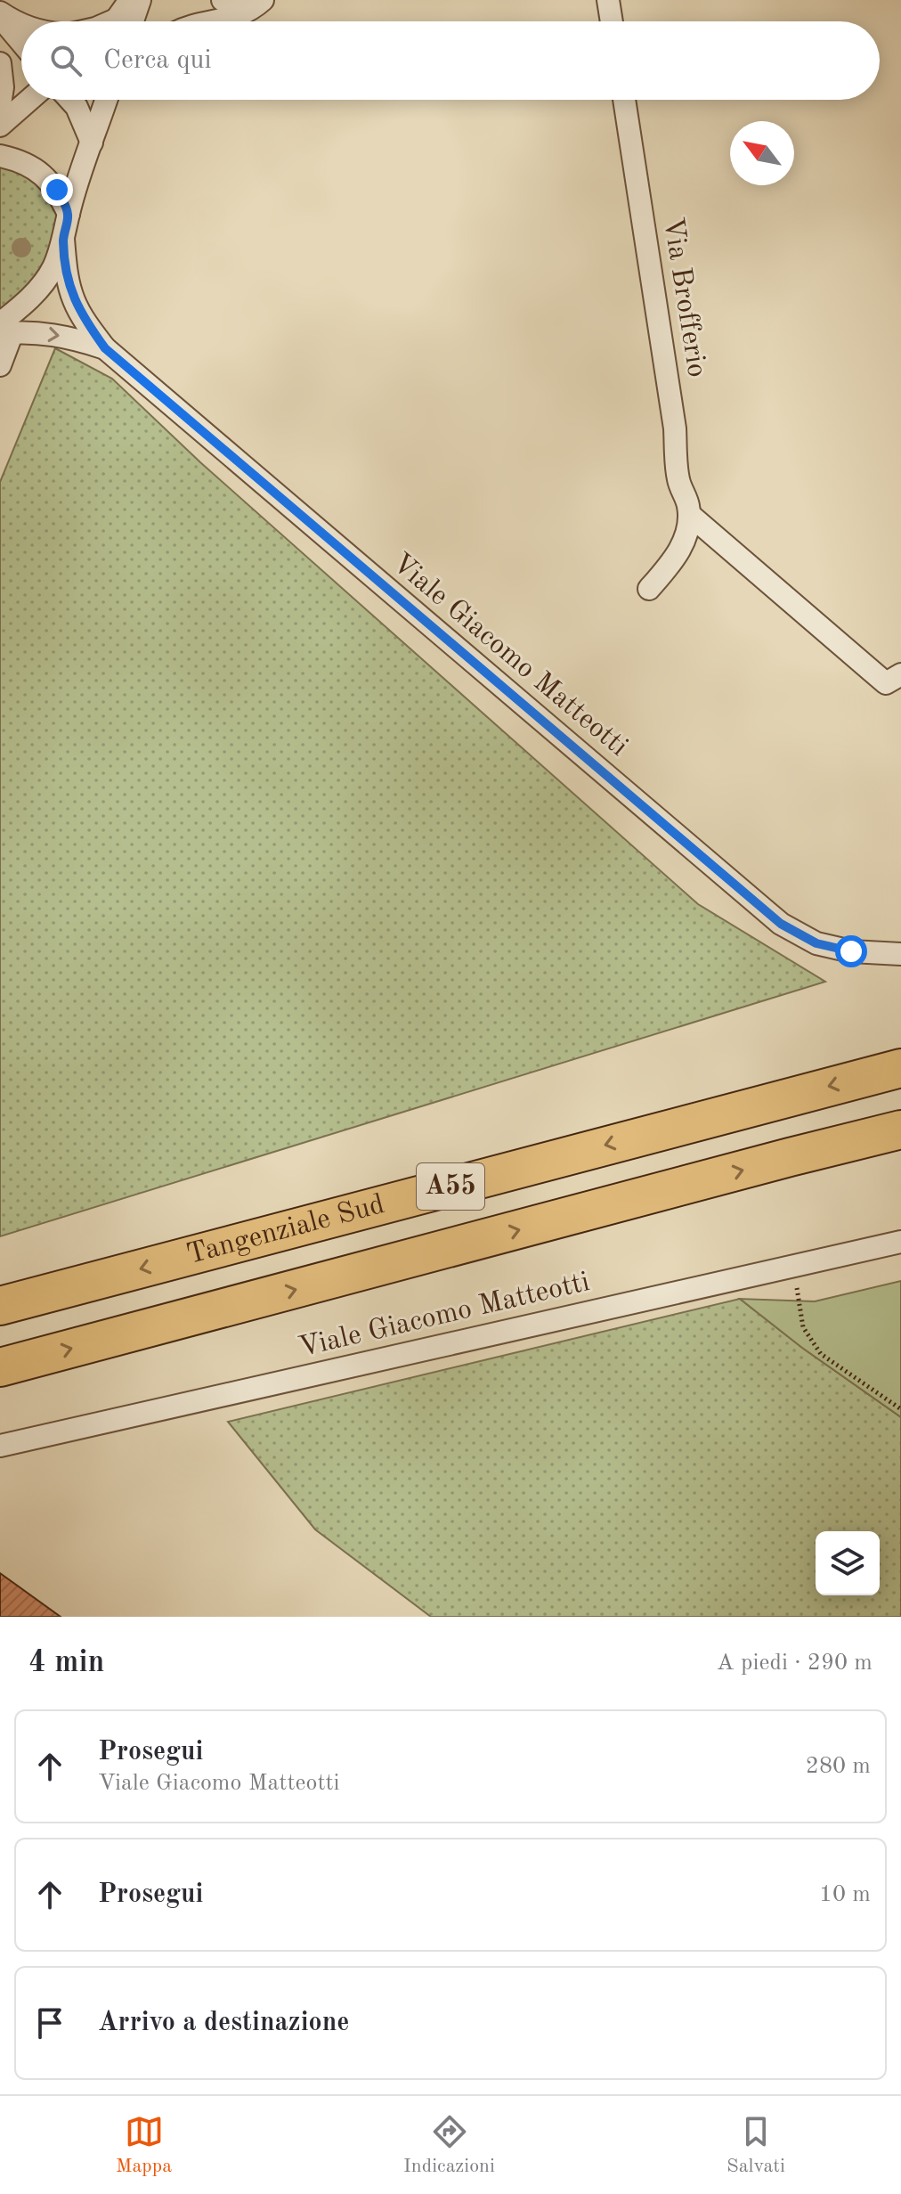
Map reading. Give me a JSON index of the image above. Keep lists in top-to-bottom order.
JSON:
{
  "streets": {
    "highway": ["A55", "Tangenziale Sud"],
    "street": ["Via Brofferio", "Viale Giacomo Matteotti"]
  },
  "north": "top left",
  "page": {
    "search": "Cerca qui",
    "heading": ["4 min", "A piedi · 290 m"],
    "list": [
      ["Prosegui", "Viale Giacomo Matteotti", "280 m"],
      ["Prosegui", "10 m"],
      "Arrivo a destinazione"
    ],
    "nav": ["Mappa", "Indicazioni", "Salvati"]
  }
}
